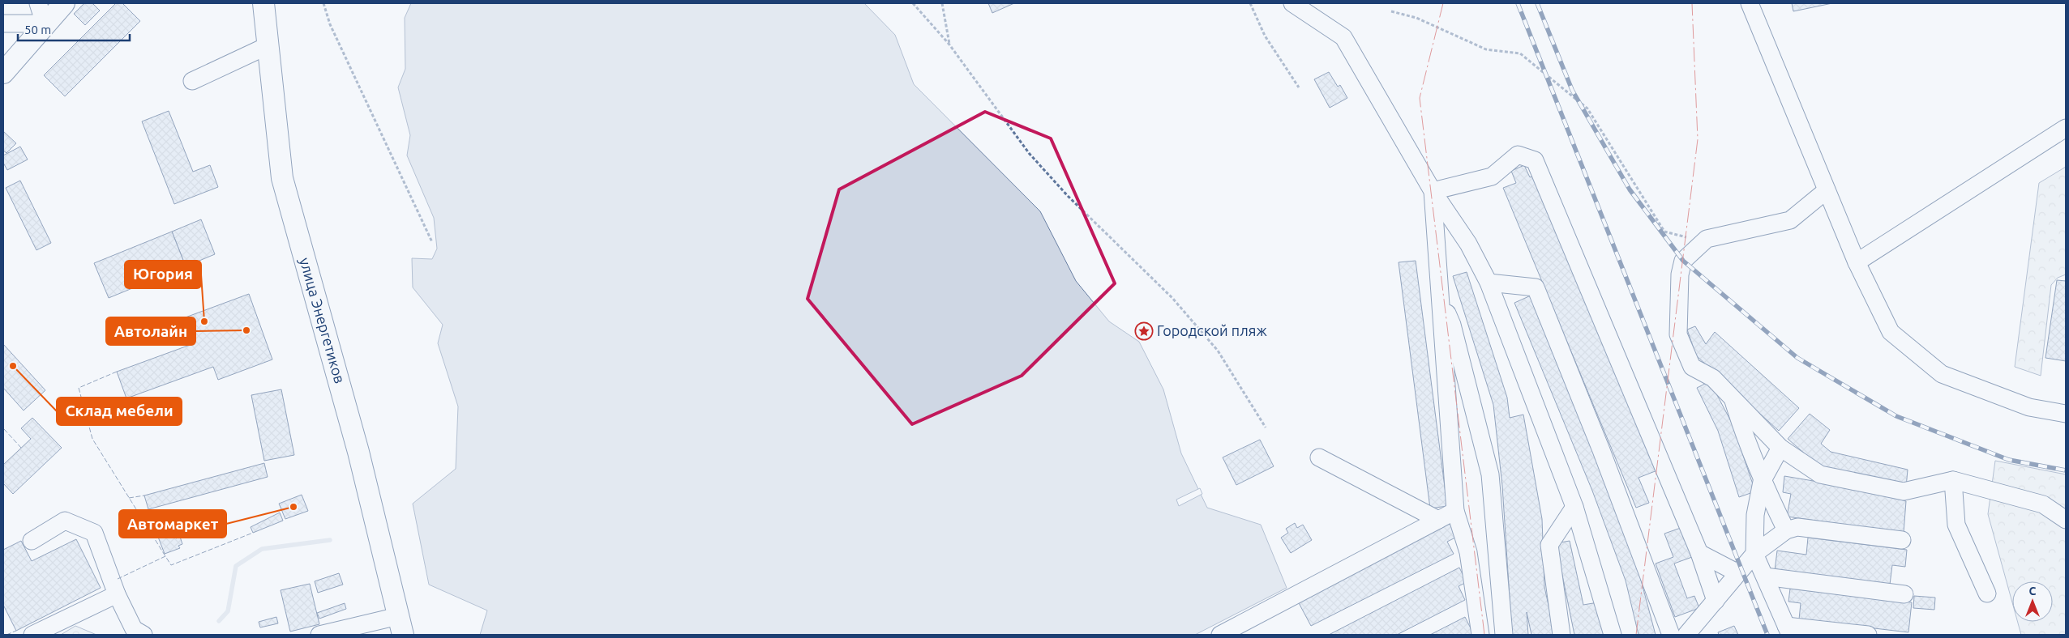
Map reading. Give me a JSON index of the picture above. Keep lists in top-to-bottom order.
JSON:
{
  "streets": {
    "main road": ["улица Энергетиков"]
  },
  "places": {
    "other": [
      "Югория",
      "Автолайн",
      "Склад мебели",
      "Автомаркет"
    ],
    "place": ["Городской пляж"]
  },
  "scale_bar": "50 m",
  "north": "top"
}
